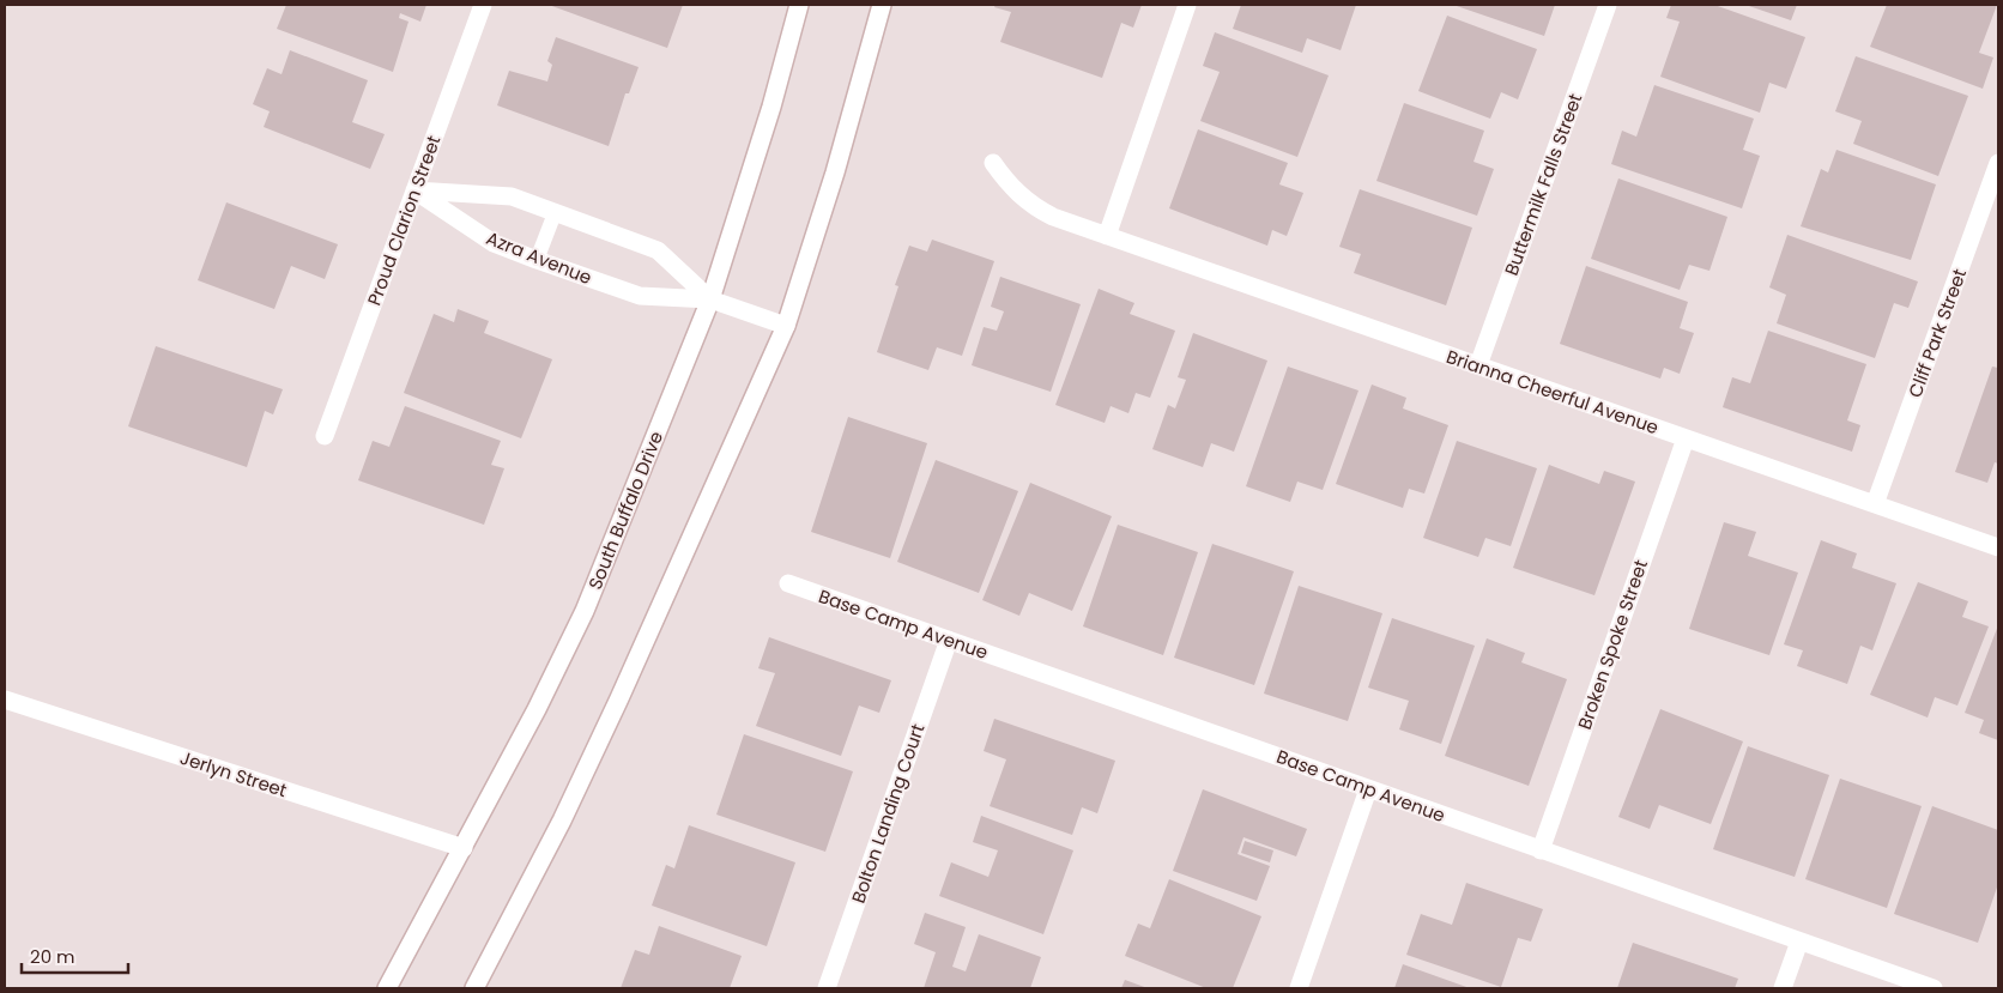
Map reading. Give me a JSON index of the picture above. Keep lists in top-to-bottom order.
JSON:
{
  "streets": {
    "street": [
      "Buttermilk Falls Street",
      "Proud Clarion Street",
      "Azra Avenue",
      "Cliff Park Street",
      "Brianna Cheerful Avenue",
      "South Buffalo Drive",
      "Base Camp Avenue",
      "Broken Spoke Street",
      "Jerlyn Street",
      "Bolton Landing Court"
    ]
  },
  "crossings": [
    ["Buttermilk Falls Street", "Brianna Cheerful Avenue"],
    ["Proud Clarion Street", "Azra Avenue"],
    ["Azra Avenue", "South Buffalo Drive"],
    ["Cliff Park Street", "Brianna Cheerful Avenue"],
    ["Brianna Cheerful Avenue", "Broken Spoke Street"],
    ["South Buffalo Drive", "Jerlyn Street"],
    ["Base Camp Avenue", "Broken Spoke Street"],
    ["Base Camp Avenue", "Bolton Landing Court"]
  ],
  "scale_bar": "20 m"
}
